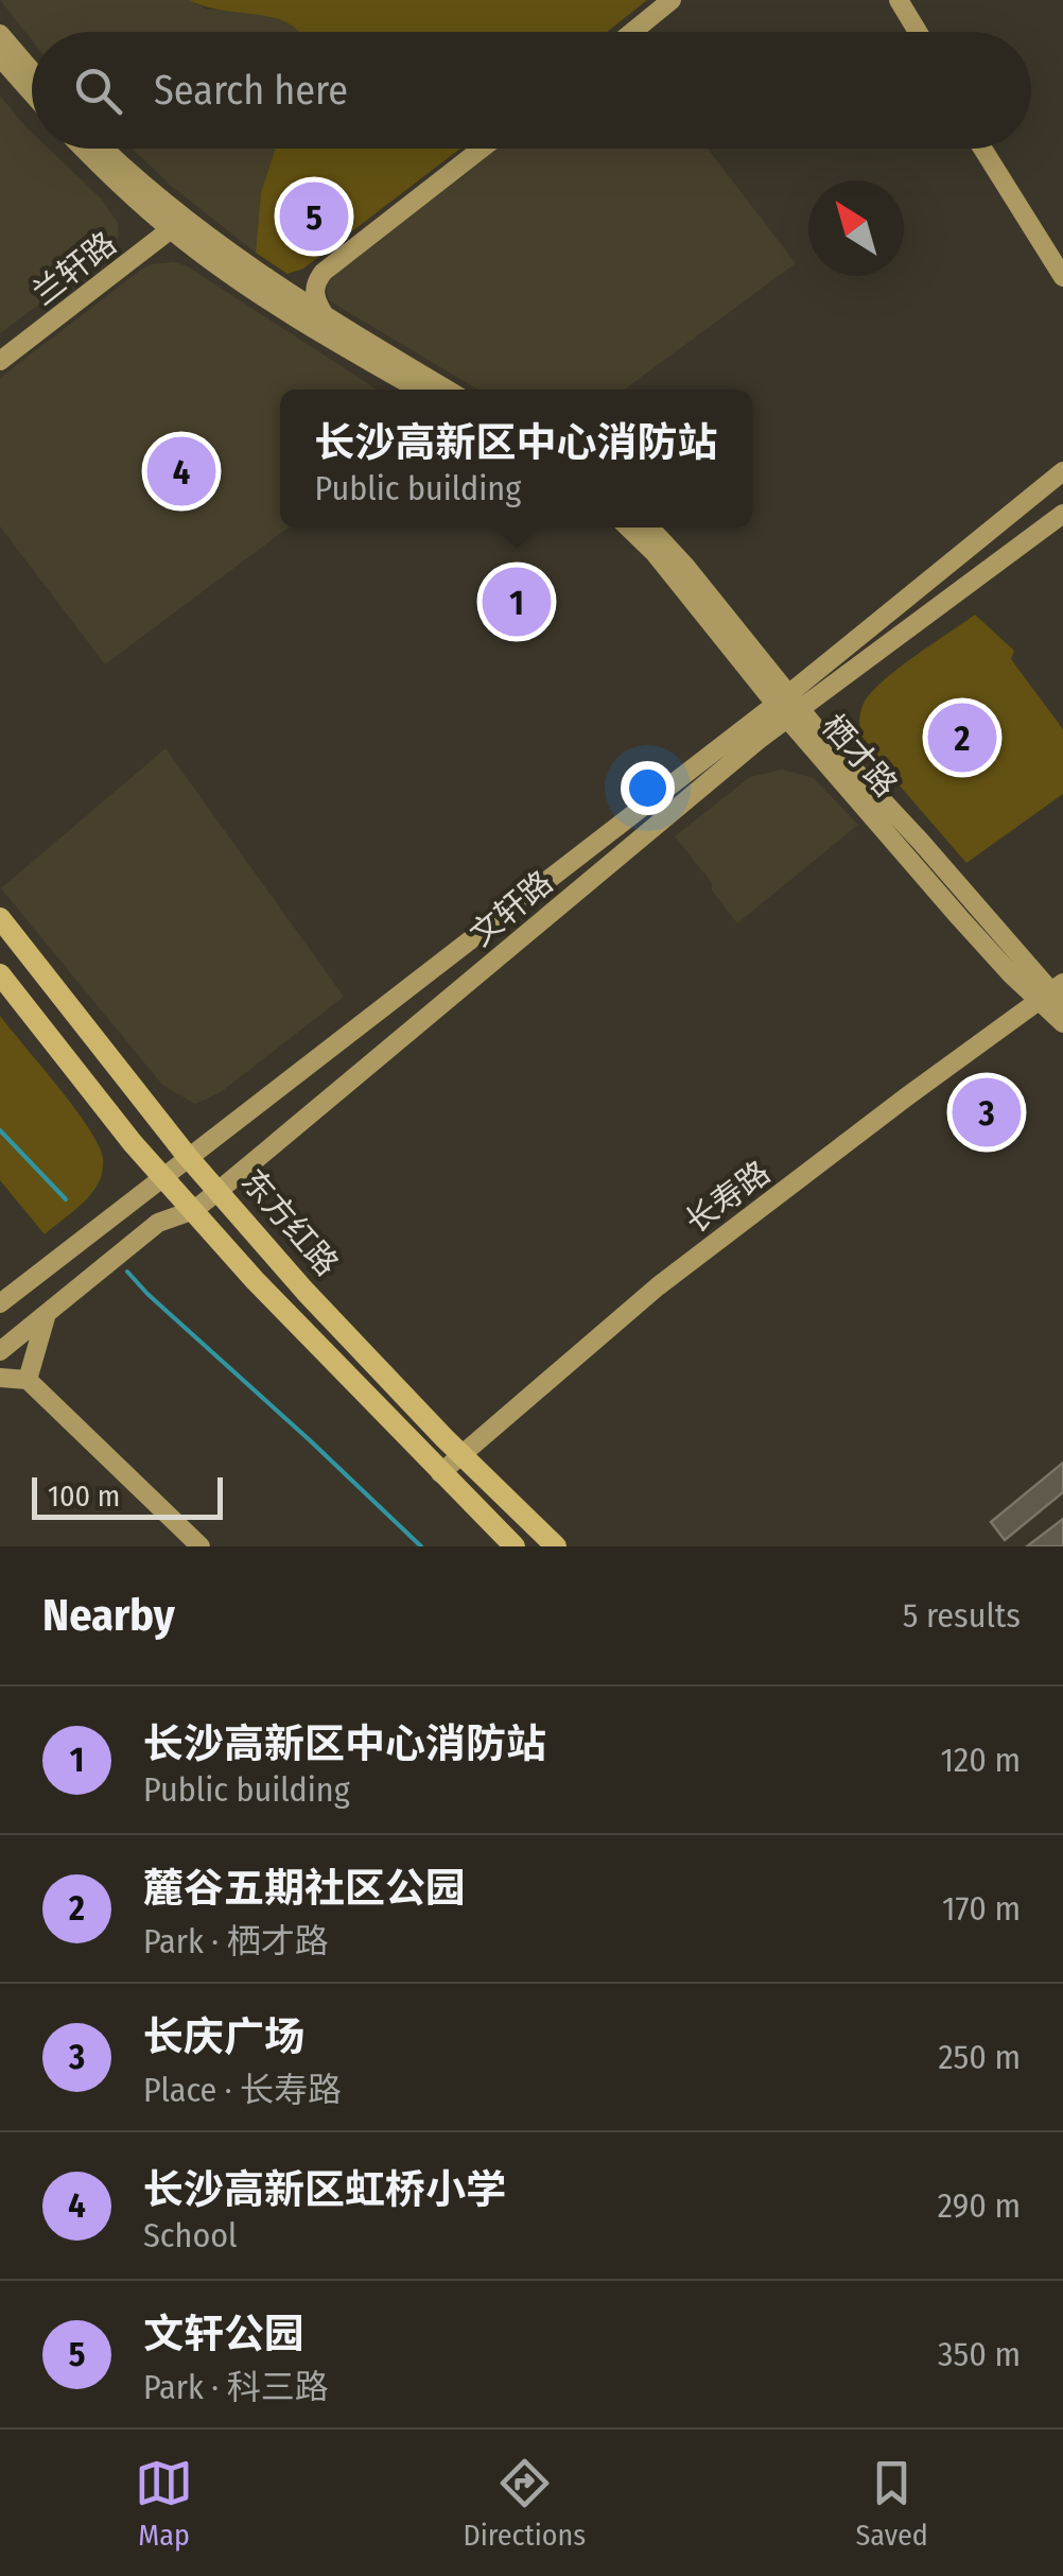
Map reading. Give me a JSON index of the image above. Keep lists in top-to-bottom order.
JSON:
{
  "streets": {
    "main road": [
      "兰轩路",
      "栖才路",
      "文轩路",
      "长寿路",
      "东方红路"
    ]
  },
  "crossings": [
    ["栖才路", "文轩路"],
    ["栖才路", "长寿路"],
    ["文轩路", "东方红路"],
    ["长寿路", "东方红路"]
  ],
  "scale_bar": "100 m",
  "north": "top left",
  "page": {
    "search": "Search here",
    "pins": [
      "5",
      "4",
      "1",
      "2",
      "3"
    ],
    "popup": ["长沙高新区中心消防站", "Public building"],
    "scale": "100 m",
    "heading": ["Nearby", "5 results"],
    "list": [
      {
        "mark": "1",
        "name": "长沙高新区中心消防站",
        "note": "Public building",
        "value": "120 m"
      },
      {
        "mark": "2",
        "name": "麓谷五期社区公园",
        "note": "Park · 栖才路",
        "value": "170 m"
      },
      {
        "mark": "3",
        "name": "长庆广场",
        "note": "Place · 长寿路",
        "value": "250 m"
      },
      {
        "mark": "4",
        "name": "长沙高新区虹桥小学",
        "note": "School",
        "value": "290 m"
      },
      {
        "mark": "5",
        "name": "文轩公园",
        "note": "Park · 科三路",
        "value": "350 m"
      }
    ],
    "nav": ["Map", "Directions", "Saved"]
  }
}
